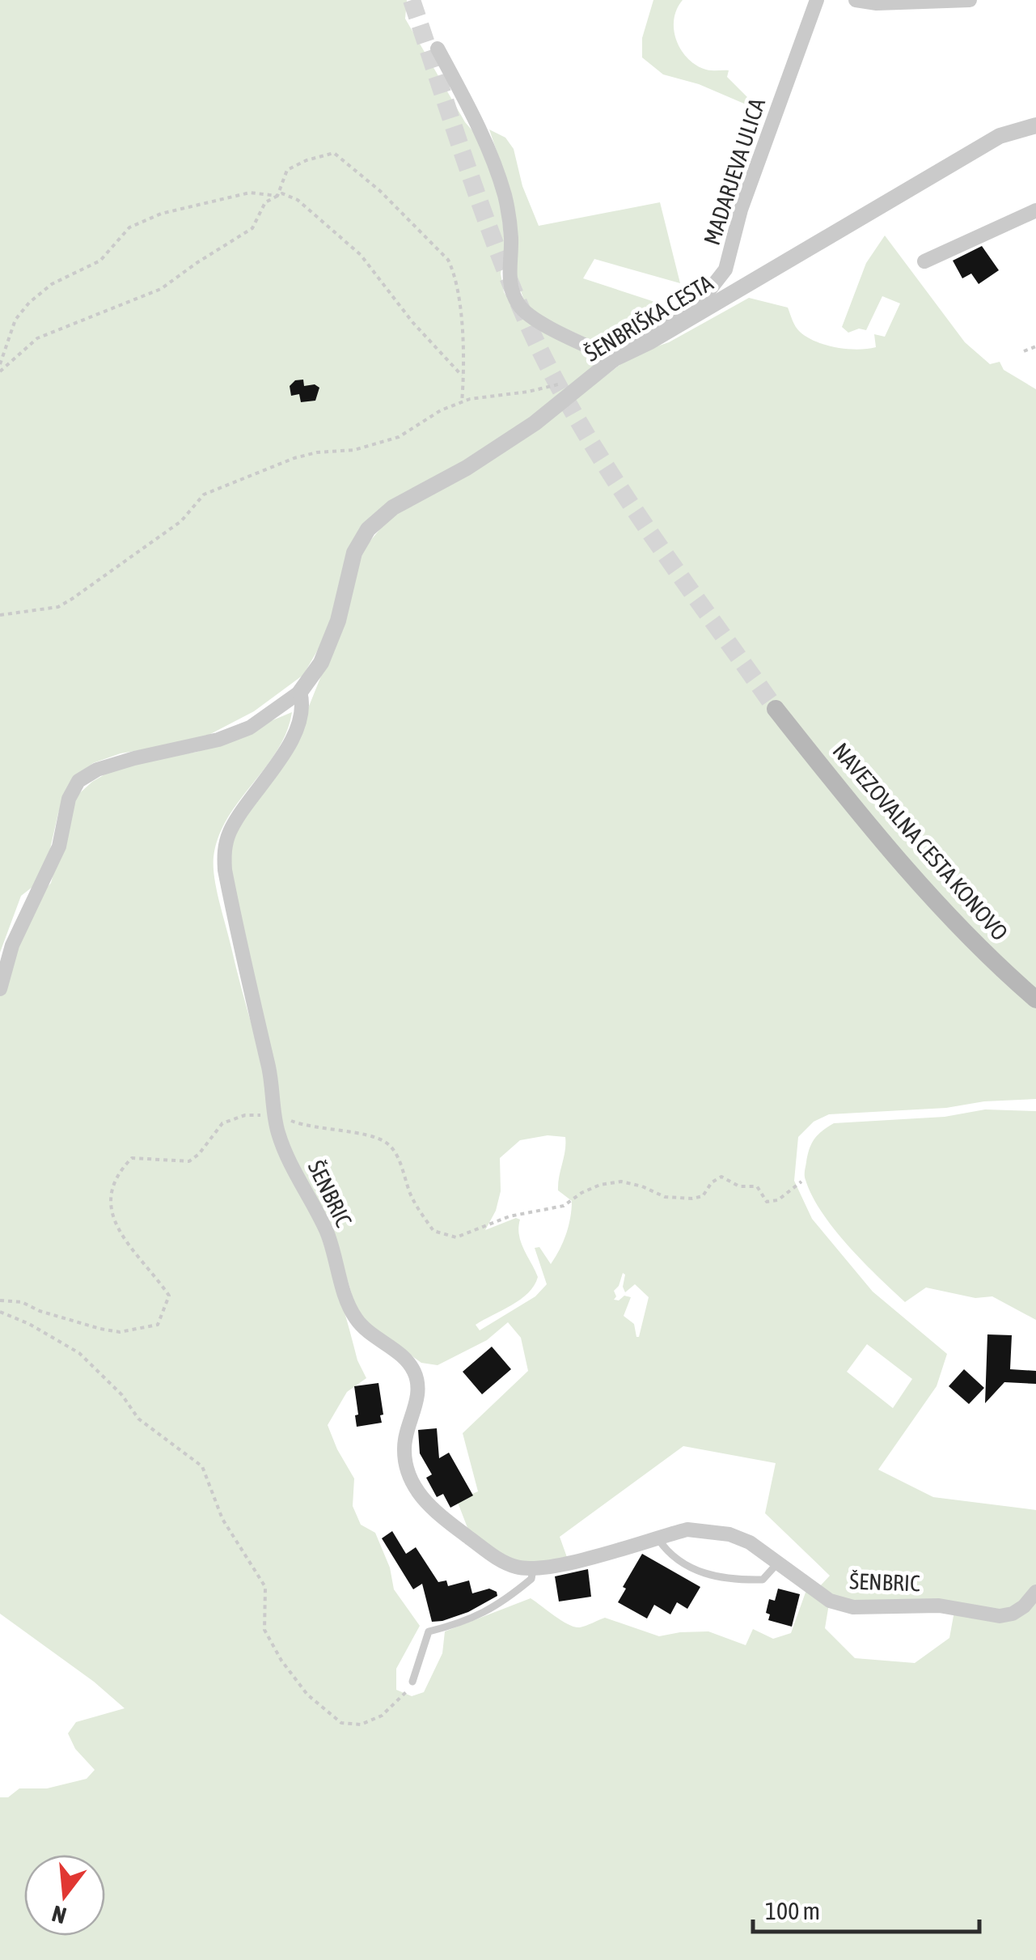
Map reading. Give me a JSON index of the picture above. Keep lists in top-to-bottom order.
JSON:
{
  "streets": {
    "main road": ["NAVEZOVALNA CESTA KONOVO"],
    "street": ["MADARJEVA ULICA", "ŠENBRIŠKA CESTA", "ŠENBRIC"]
  },
  "crossings": [
    ["MADARJEVA ULICA", "ŠENBRIŠKA CESTA"],
    ["ŠENBRIŠKA CESTA", "ŠENBRIC"]
  ],
  "scale_bar": "100 m",
  "north": "bottom"
}
